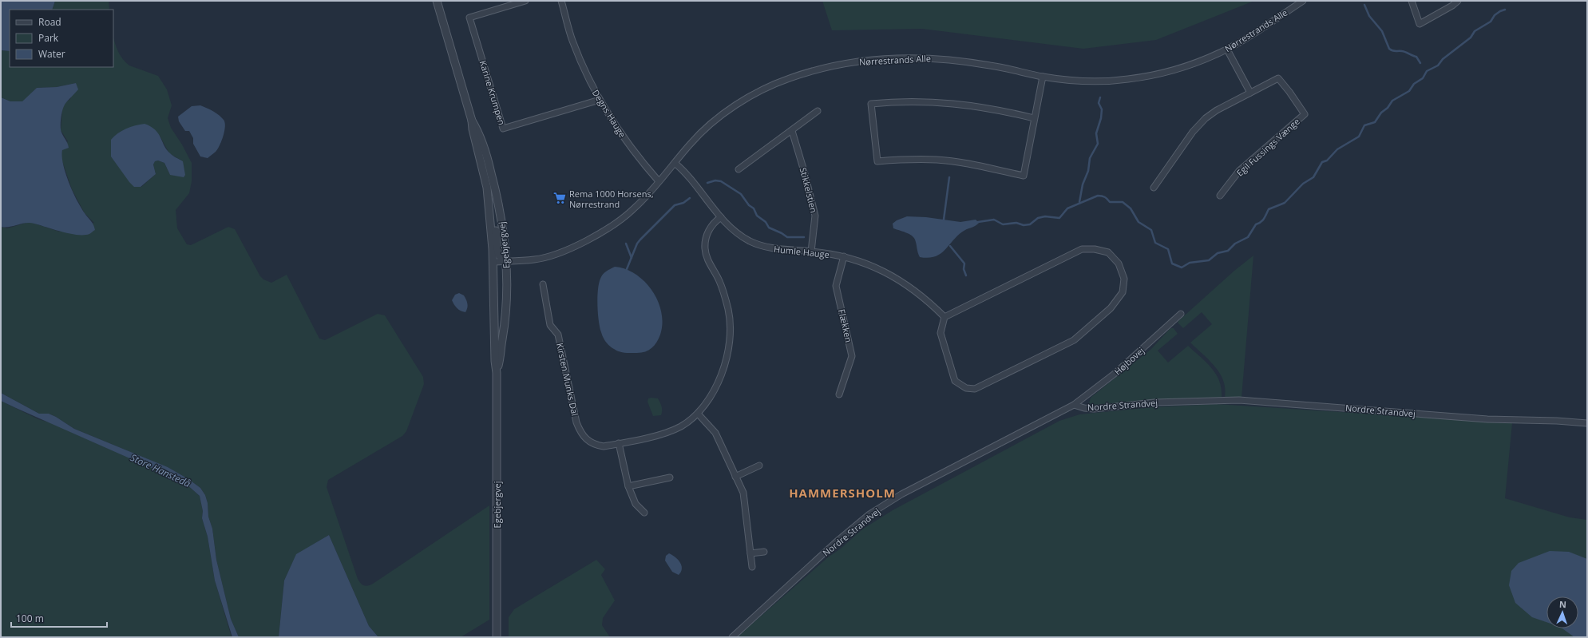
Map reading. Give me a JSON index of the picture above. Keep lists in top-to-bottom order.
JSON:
{
  "streets": {
    "street": [
      "Nørrestrands Alle",
      "Karine Krumpen",
      "Degns Hauge",
      "Egil Fussings Vænge",
      "Stikkelstien",
      "Egebjergvej",
      "Humle Hauge",
      "Flækken",
      "Højbovej",
      "Kirsten Munks Dal",
      "Nordre Strandvej"
    ]
  },
  "crossings": [
    ["Nørrestrands Alle", "Degns Hauge"],
    ["Nørrestrands Alle", "Egebjergvej"],
    ["Nørrestrands Alle", "Humle Hauge"],
    ["Karine Krumpen", "Degns Hauge"],
    ["Stikkelstien", "Humle Hauge"],
    ["Humle Hauge", "Flækken"],
    ["Humle Hauge", "Kirsten Munks Dal"],
    ["Højbovej", "Nordre Strandvej"]
  ],
  "districts": ["HAMMERSHOLM"],
  "water": ["Store Hanstedå"],
  "places": {
    "supermarket": ["Rema 1000 Horsens, Nørrestrand"]
  },
  "legend": ["Road", "Park", "Water"],
  "scale_bar": "100 m",
  "north": "top"
}
